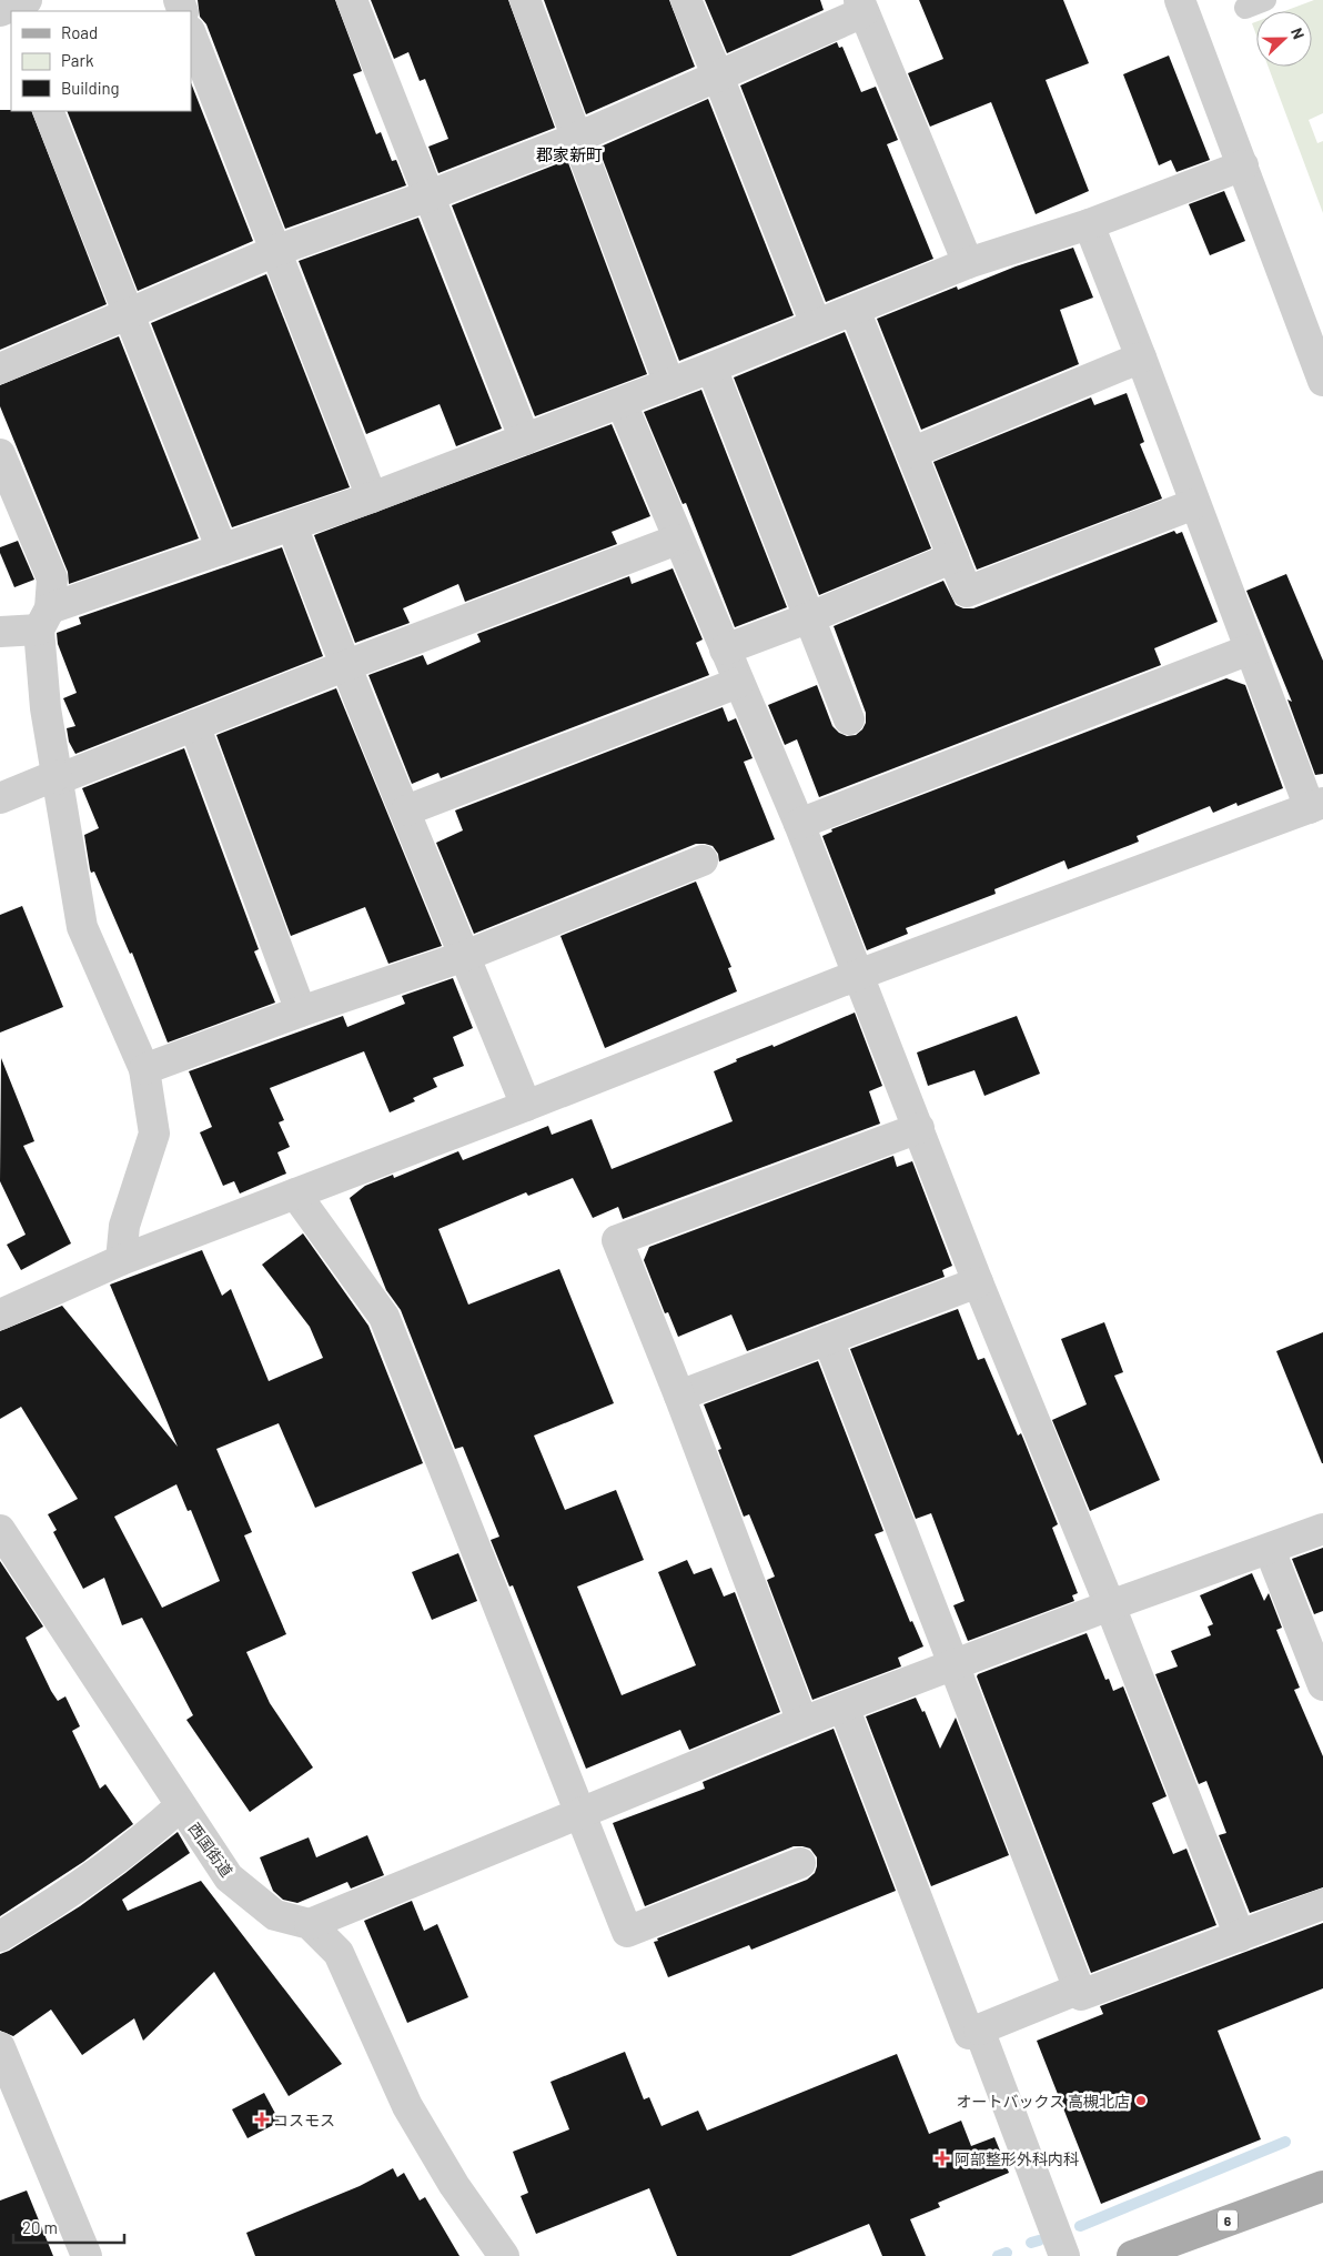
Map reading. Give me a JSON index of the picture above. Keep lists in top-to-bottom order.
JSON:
{
  "streets": {
    "main road": ["6"],
    "street": ["西国街道"]
  },
  "districts": ["郡家新町"],
  "places": {
    "other": ["オートバックス 高槻北店"],
    "health": ["コスモス", "阿部整形外科内科"]
  },
  "legend": ["Road", "Park", "Building"],
  "scale_bar": "20 m",
  "north": "right"
}
